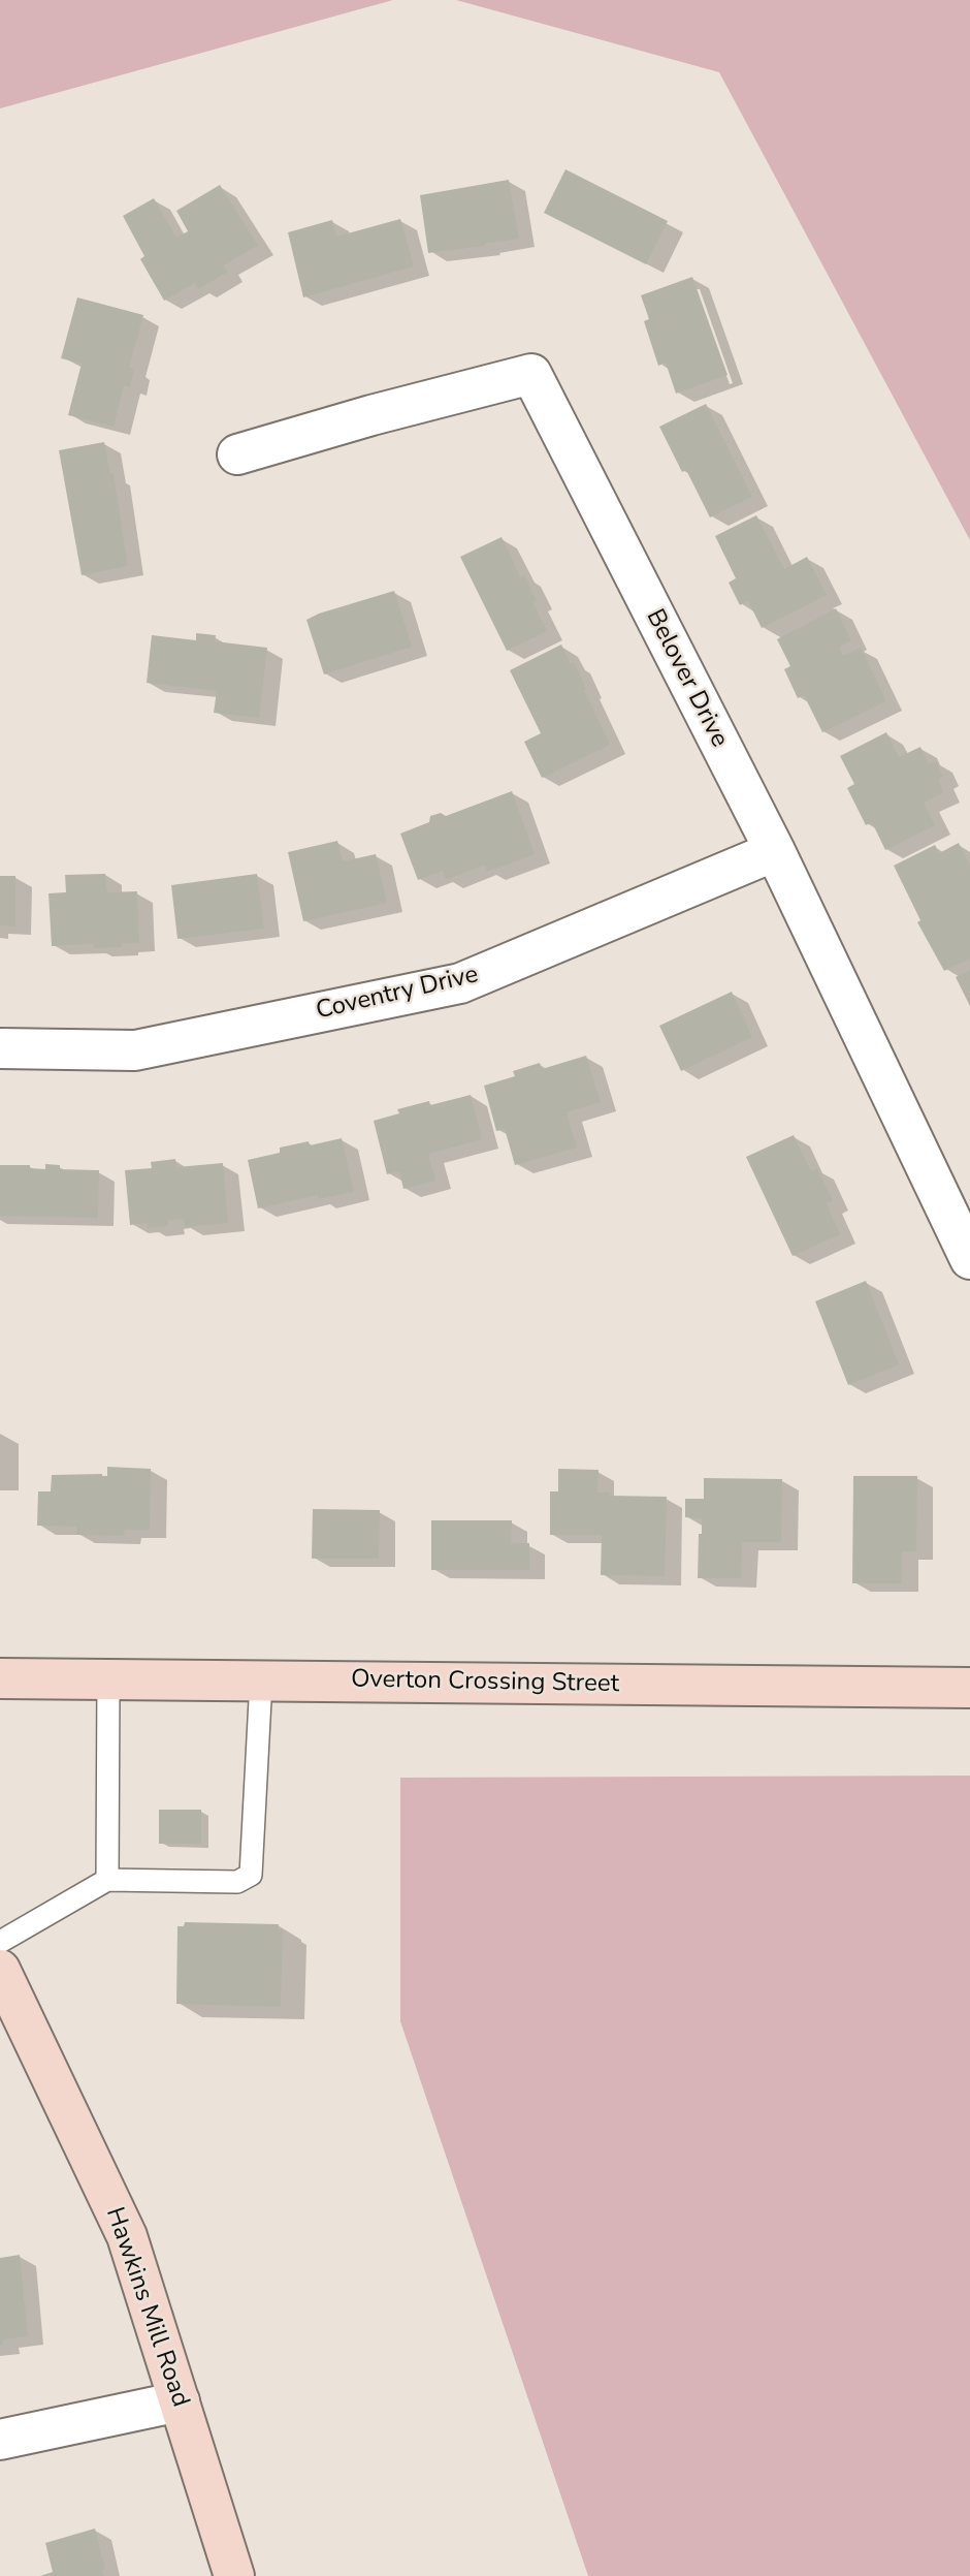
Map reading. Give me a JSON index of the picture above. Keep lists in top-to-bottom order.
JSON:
{
  "streets": {
    "street": [
      "Belover Drive",
      "Coventry Drive",
      "Overton Crossing Street",
      "Hawkins Mill Road"
    ]
  },
  "crossings": [
    ["Belover Drive", "Coventry Drive"]
  ]
}
